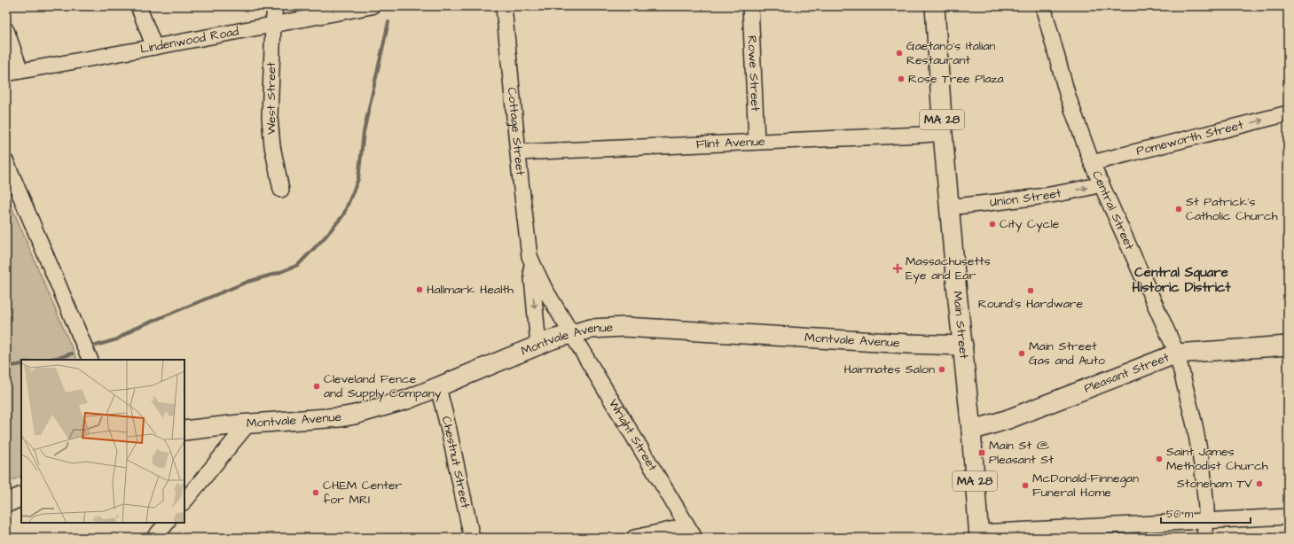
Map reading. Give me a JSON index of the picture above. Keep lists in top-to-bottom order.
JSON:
{
  "streets": {
    "main road": [
      "MA 28",
      "Main Street",
      "Montvale Avenue",
      "Pleasant Street"
    ],
    "street": [
      "Lindenwood Road",
      "Rowe Street",
      "West Street",
      "Cottage Street",
      "Pomeworth Street",
      "Flint Avenue",
      "Union Street",
      "Central Street",
      "Wright Street",
      "Chestnut Street"
    ]
  },
  "crossings": [
    ["Lindenwood Road", "West Street"],
    ["Rowe Street", "Flint Avenue"],
    ["Cottage Street", "Flint Avenue"],
    ["Cottage Street", "Montvale Avenue"],
    ["Cottage Street", "Wright Street"],
    ["Pomeworth Street", "Central Street"],
    ["Flint Avenue", "Main Street"],
    ["Union Street", "Central Street"],
    ["Union Street", "Main Street"],
    ["Central Street", "Pleasant Street"],
    ["Main Street", "Montvale Avenue"],
    ["Main Street", "Pleasant Street"],
    ["Montvale Avenue", "Wright Street"],
    ["Montvale Avenue", "Chestnut Street"]
  ],
  "one_way": ["Pomeworth Street", "Union Street"],
  "districts": ["Central Square Historic District"],
  "places": {
    "other": [
      "Gaetano's Italian Restaurant",
      "Rose Tree Plaza",
      "St Patrick's Catholic Church",
      "City Cycle",
      "Hallmark Health",
      "Round's Hardware",
      "Main Street Gas and Auto",
      "Hairmates Salon",
      "Cleveland Fence and Supply Company",
      "Saint James Methodist Church",
      "Stoneham TV",
      "McDonald-Finnegan Funeral Home",
      "CHEM Center for MRI"
    ],
    "health": ["Massachusetts Eye and Ear"],
    "transit": ["Main St @ Pleasant St"]
  },
  "scale_bar": "50 m"
}
